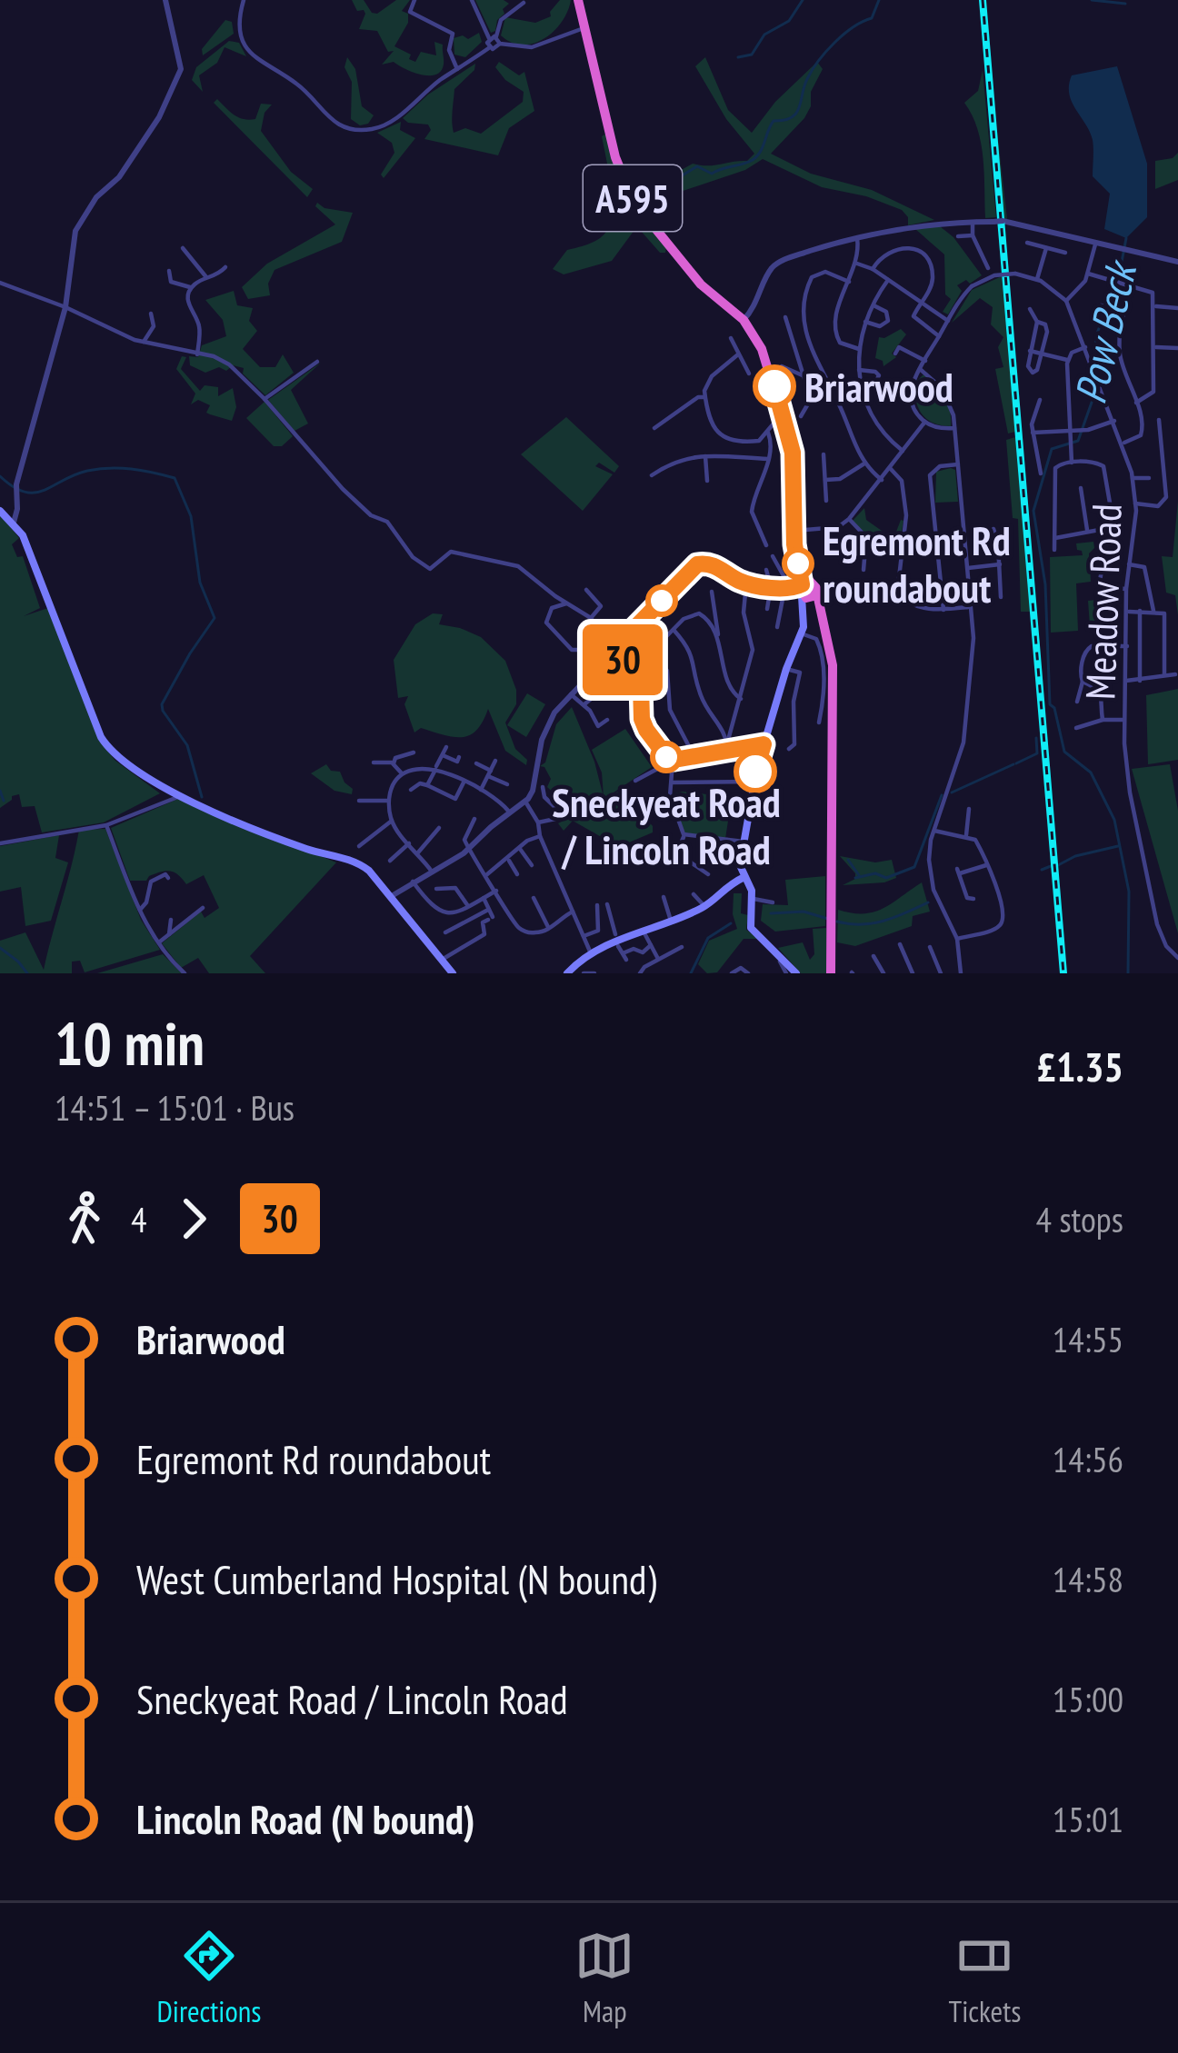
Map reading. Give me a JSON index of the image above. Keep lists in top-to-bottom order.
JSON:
{
  "streets": {
    "highway": ["A595"],
    "street": ["Meadow Road"]
  },
  "water": ["Pow Beck"],
  "places": ["Briarwood", "Egremont Rd roundabout", "Sneckyeat Road / Lincoln Road"],
  "lines": ["bus line 30"],
  "page": {
    "on_map": "30",
    "heading": ["10 min", "14:51 – 15:01 · Bus", "£1.35"],
    "legs": ["4", "30", "4 stops"],
    "list": [
      {
        "name": "Briarwood",
        "value": "14:55"
      },
      {
        "name": "Egremont Rd roundabout",
        "value": "14:56"
      },
      {
        "name": "West Cumberland Hospital (N bound)",
        "value": "14:58"
      },
      {
        "name": "Sneckyeat Road / Lincoln Road",
        "value": "15:00"
      },
      {
        "name": "Lincoln Road (N bound)",
        "value": "15:01"
      }
    ],
    "tabs": ["Directions", "Map", "Tickets"]
  }
}
